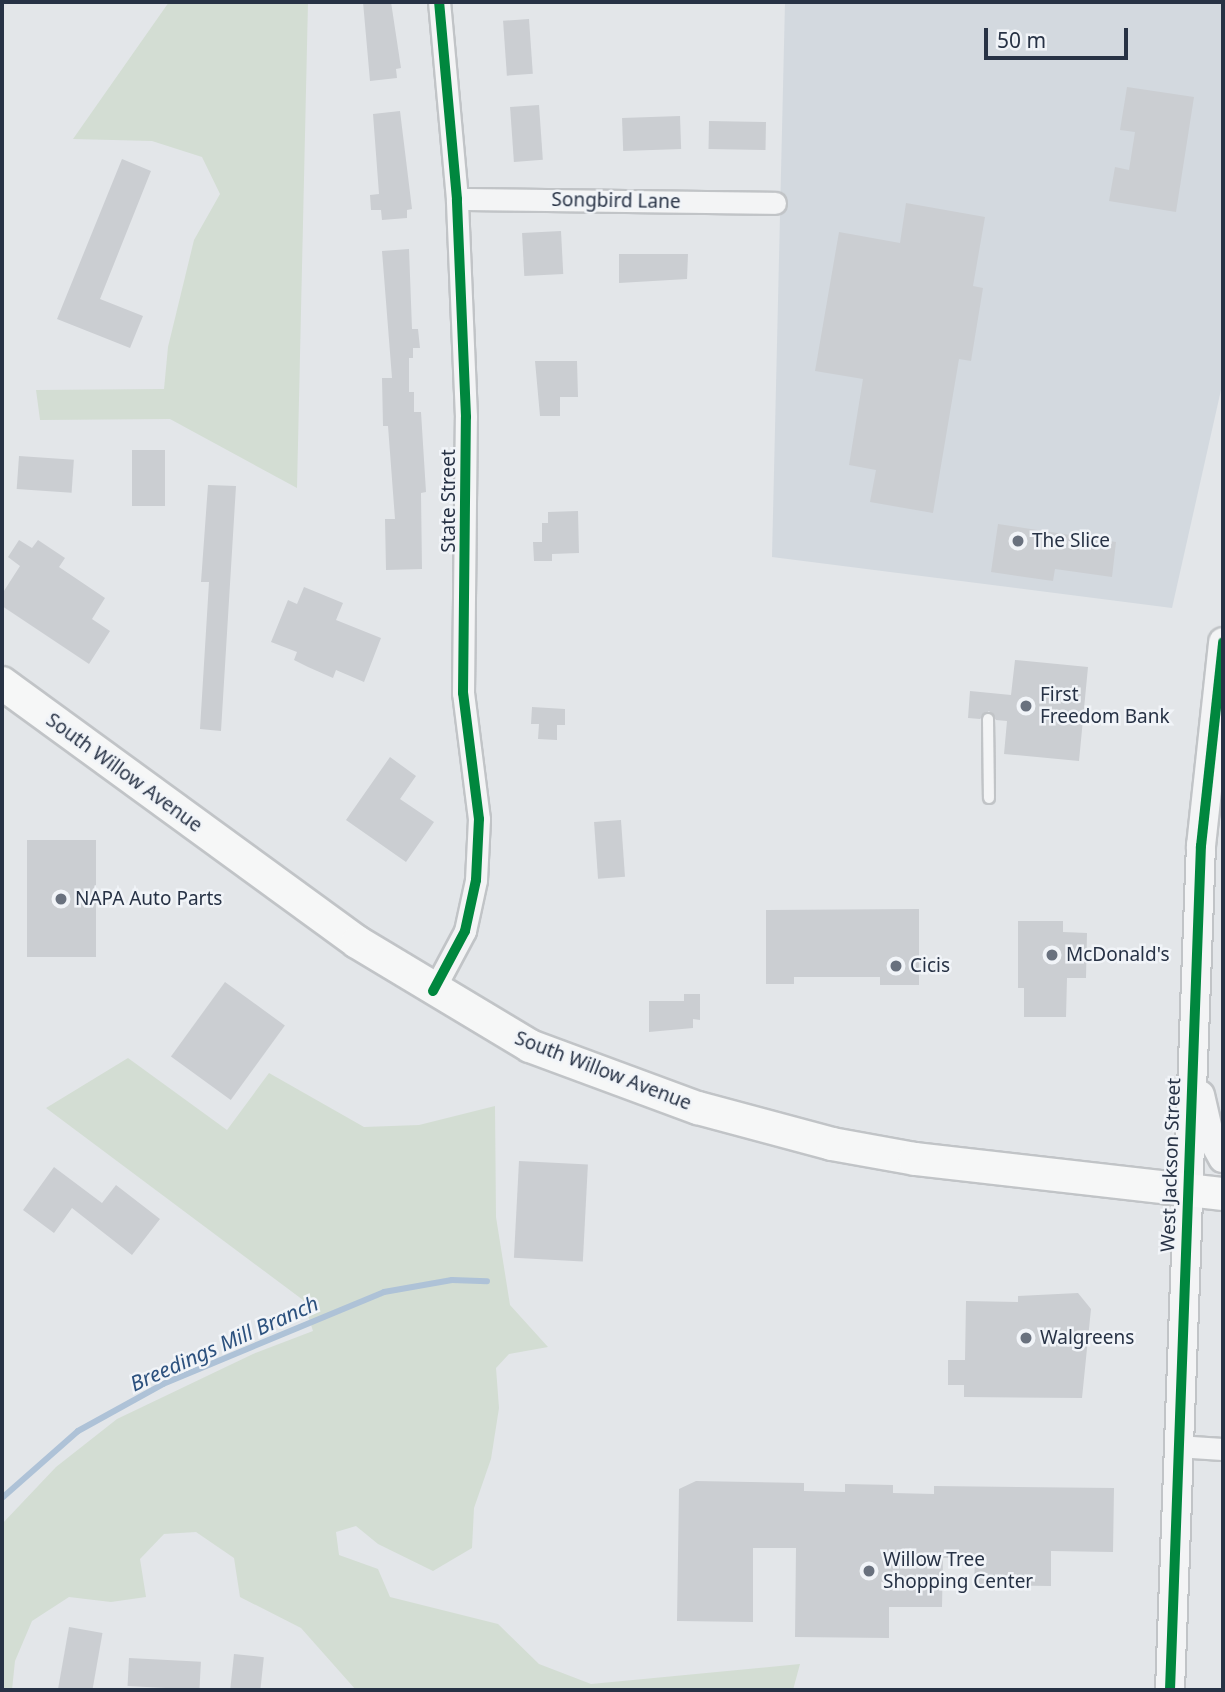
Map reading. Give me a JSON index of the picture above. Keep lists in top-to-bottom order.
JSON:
{
  "streets": {
    "main road": ["South Willow Avenue"],
    "street": ["Songbird Lane", "State Street", "West Jackson Street"]
  },
  "crossings": [
    ["Songbird Lane", "State Street"],
    ["State Street", "South Willow Avenue"],
    ["South Willow Avenue", "West Jackson Street"]
  ],
  "water": ["Breedings Mill Branch"],
  "places": [
    "The Slice",
    "First Freedom Bank",
    "NAPA Auto Parts",
    "McDonald's",
    "Cicis",
    "Walgreens",
    "Willow Tree Shopping Center"
  ],
  "scale_bar": "50 m"
}
